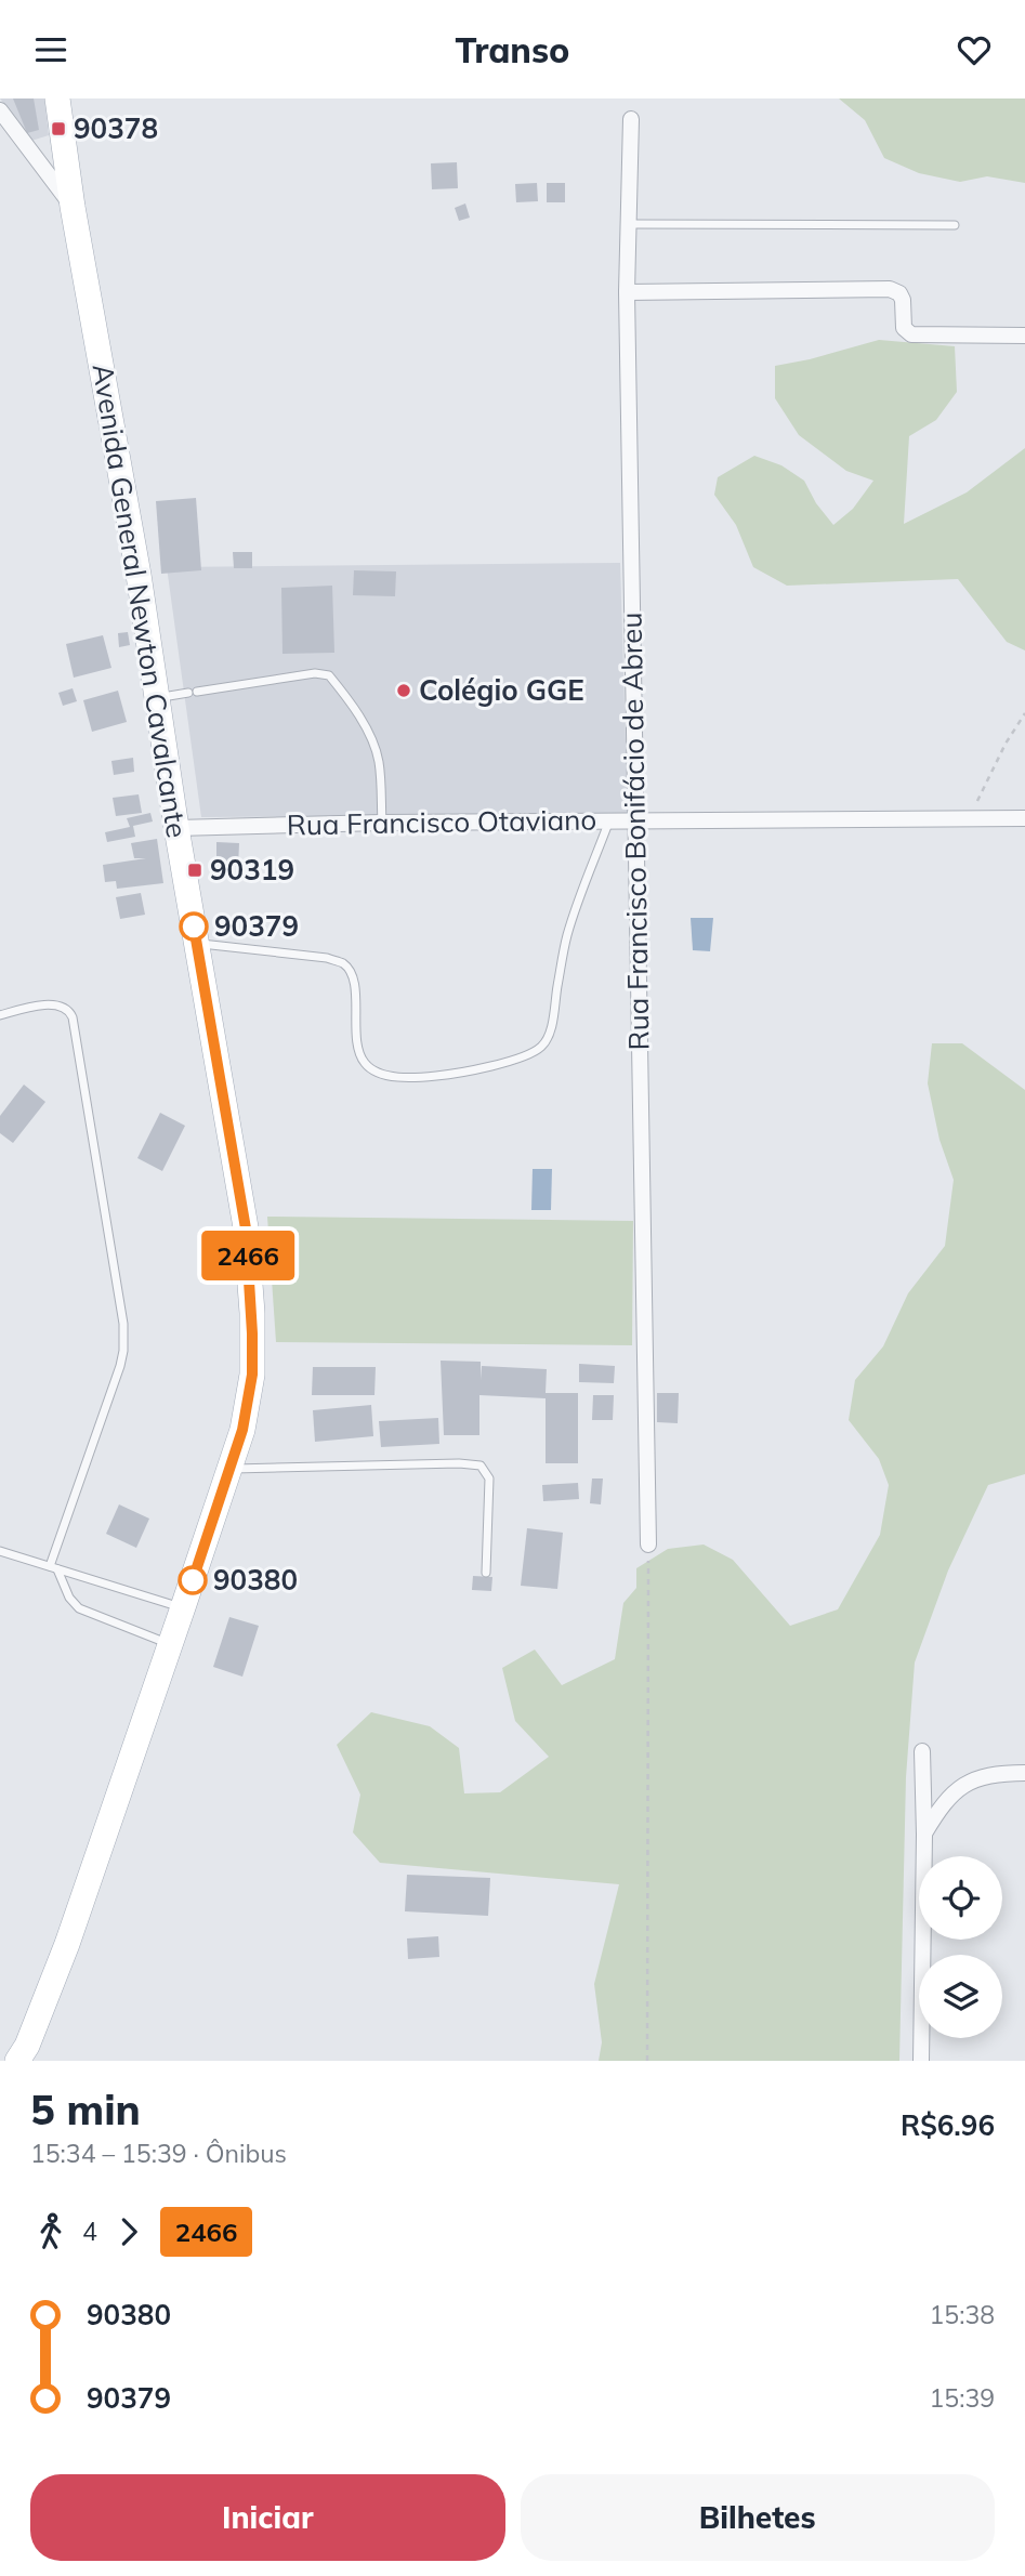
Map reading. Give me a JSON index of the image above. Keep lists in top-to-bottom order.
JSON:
{
  "streets": {
    "main road": ["Avenida General Newton Cavalcante"],
    "street": ["Rua Francisco Otaviano", "Rua Francisco Bonifácio de Abreu"]
  },
  "crossings": [
    ["Avenida General Newton Cavalcante", "Rua Francisco Otaviano"],
    ["Rua Francisco Otaviano", "Rua Francisco Bonifácio de Abreu"]
  ],
  "places": {
    "transit": ["90378", "90319"],
    "other": ["Colégio GGE", "90379", "90380"]
  },
  "lines": ["bus line 2466"],
  "page": {
    "header": "Transo",
    "on_map": "2466",
    "heading": ["5 min", "15:34 – 15:39 · Ônibus", "R$6.96"],
    "legs": ["4", "2466"],
    "list": [
      {
        "name": "90380",
        "value": "15:38"
      },
      {
        "name": "90379",
        "value": "15:39"
      }
    ],
    "buttons": ["Iniciar", "Bilhetes"]
  }
}
